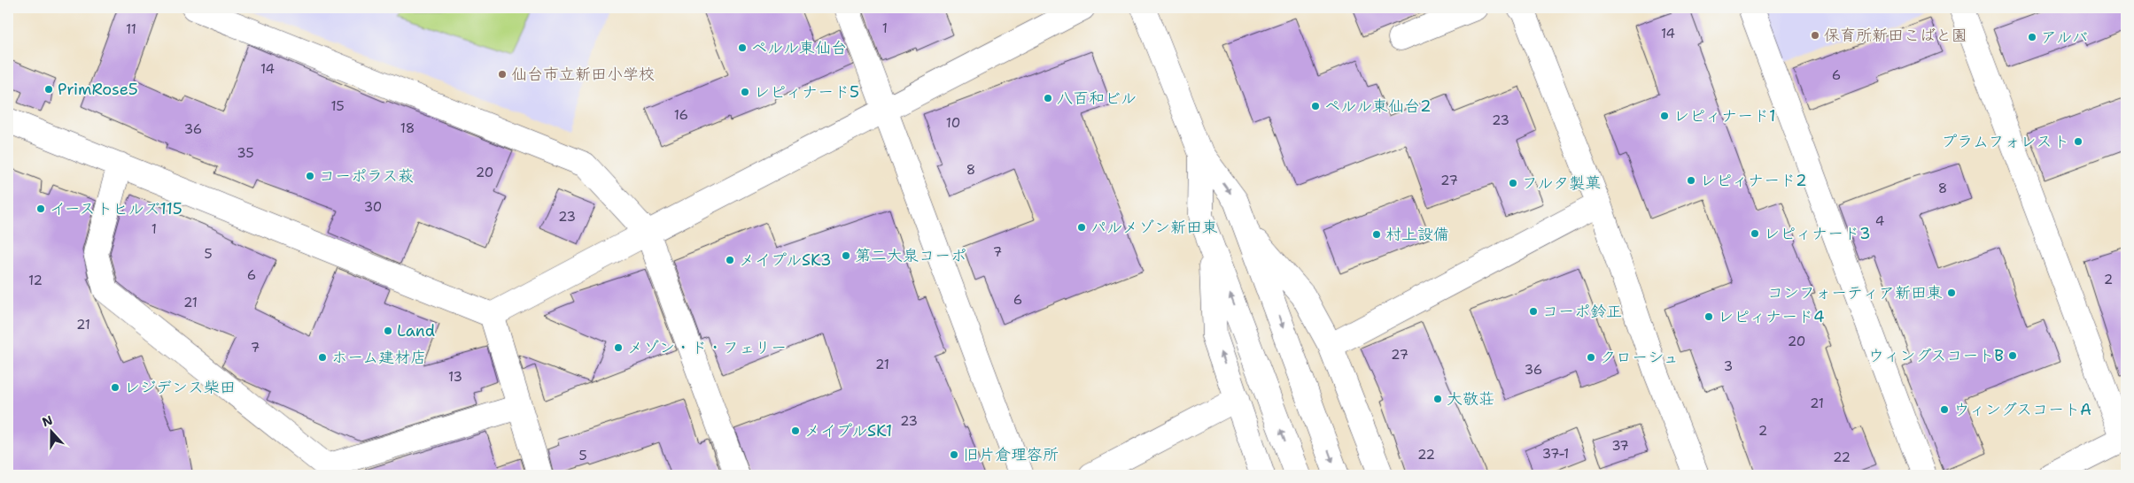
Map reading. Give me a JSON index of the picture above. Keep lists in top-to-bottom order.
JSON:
{
  "places": [
    "保育所新田こばと園",
    "アルバ",
    "ペルル東仙台",
    "仙台市立新田小学校",
    "PrimRose5",
    "レピィナード5",
    "八百和ビル",
    "ペルル東仙台2",
    "レピィナード1",
    "プラムフォレスト",
    "コーポラス萩",
    "レピィナード2",
    "フルタ製菓",
    "イーストヒルズ115",
    "パルメゾン新田東",
    "レピィナード3",
    "村上設備",
    "第二大泉コーポ",
    "メイプルSK3",
    "コンフォーティア新田東",
    "コーポ鈴正",
    "レピィナード4",
    "Land",
    "メゾン・ド・フェリー",
    "ウィングスコートB",
    "ホーム建材店",
    "クローシュ",
    "レジデンス柴田",
    "大敬荘",
    "ウィングスコートA",
    "メイプルSK1",
    "旧片倉理容所"
  ],
  "house_numbers": [
    "1",
    "11",
    "14",
    "14",
    "6",
    "15",
    "16",
    "23",
    "10",
    "18",
    "36",
    "35",
    "8",
    "20",
    "27",
    "8",
    "30",
    "23",
    "4",
    "1",
    "7",
    "5",
    "6",
    "2",
    "12",
    "6",
    "21",
    "21",
    "20",
    "7",
    "27",
    "21",
    "3",
    "36",
    "13",
    "21",
    "23",
    "2",
    "37",
    "37-1",
    "22",
    "5",
    "22"
  ],
  "north": "top"
}
